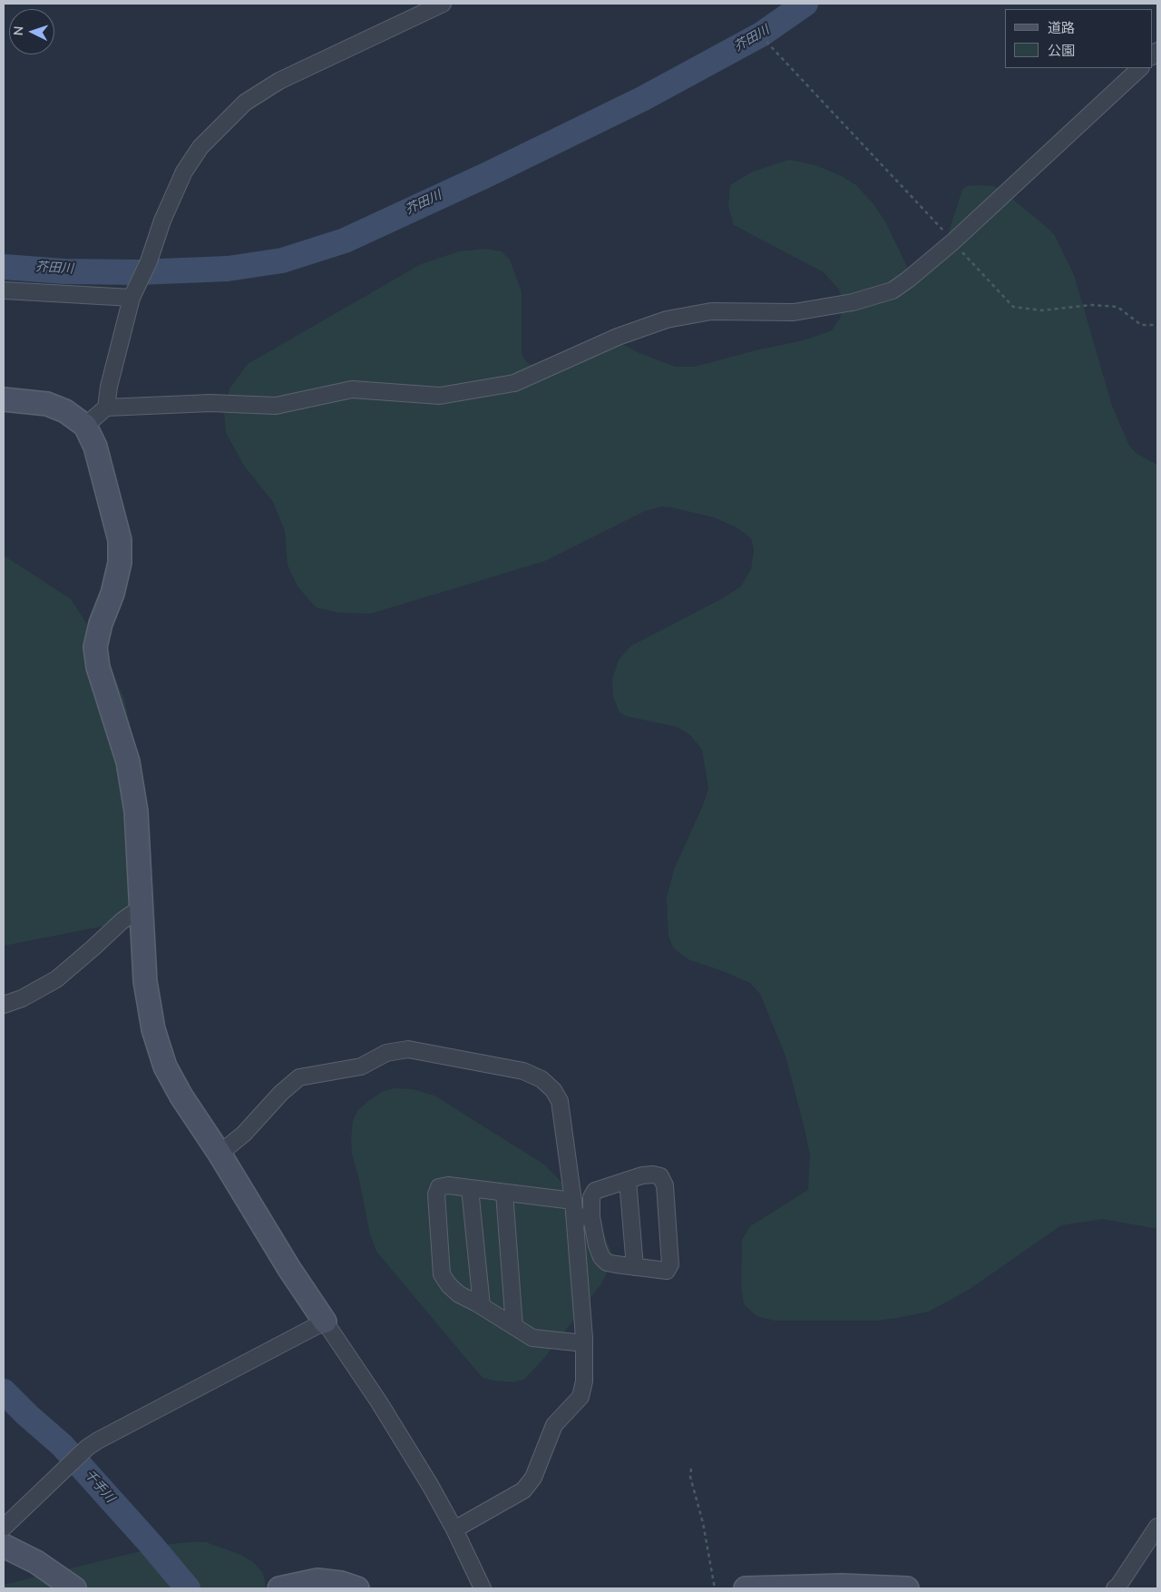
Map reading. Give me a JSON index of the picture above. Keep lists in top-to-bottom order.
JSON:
{
  "water": ["芥田川", "千手川"],
  "legend": ["道路", "公園"],
  "north": "left"
}
